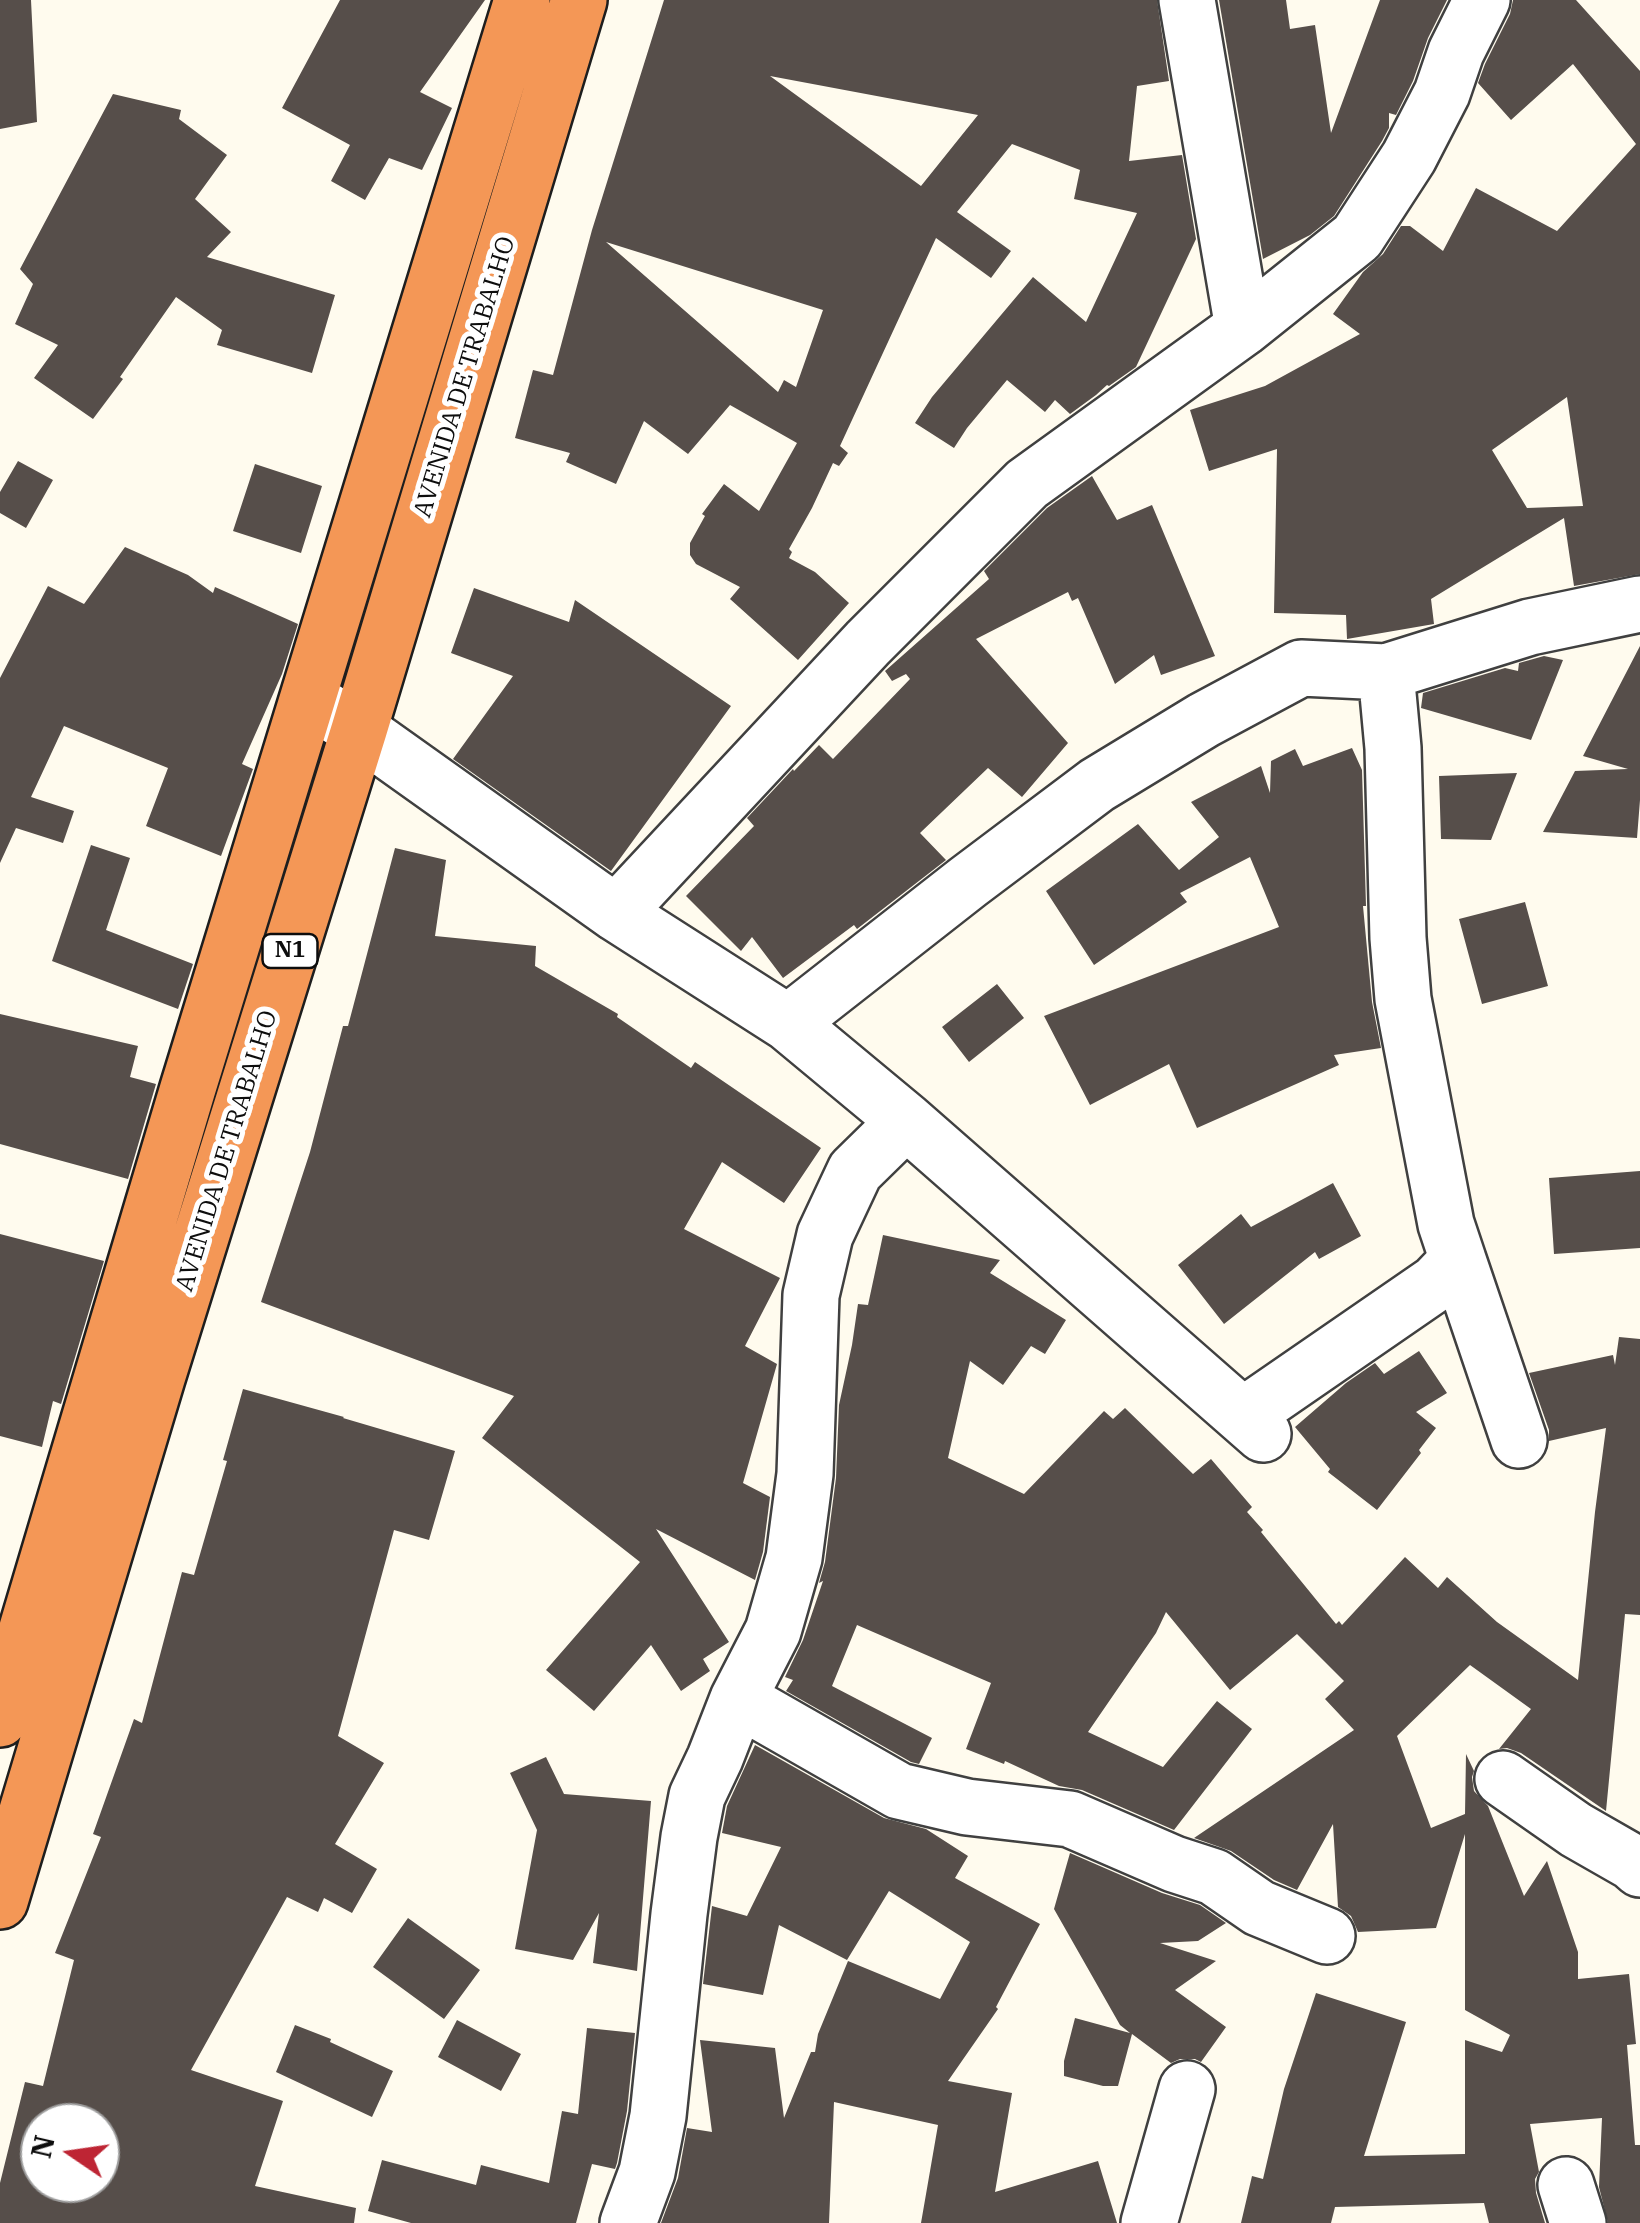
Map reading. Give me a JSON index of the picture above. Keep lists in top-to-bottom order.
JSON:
{
  "streets": {
    "highway": ["AVENIDA DE TRABALHO", "N1"]
  },
  "north": "left"
}
